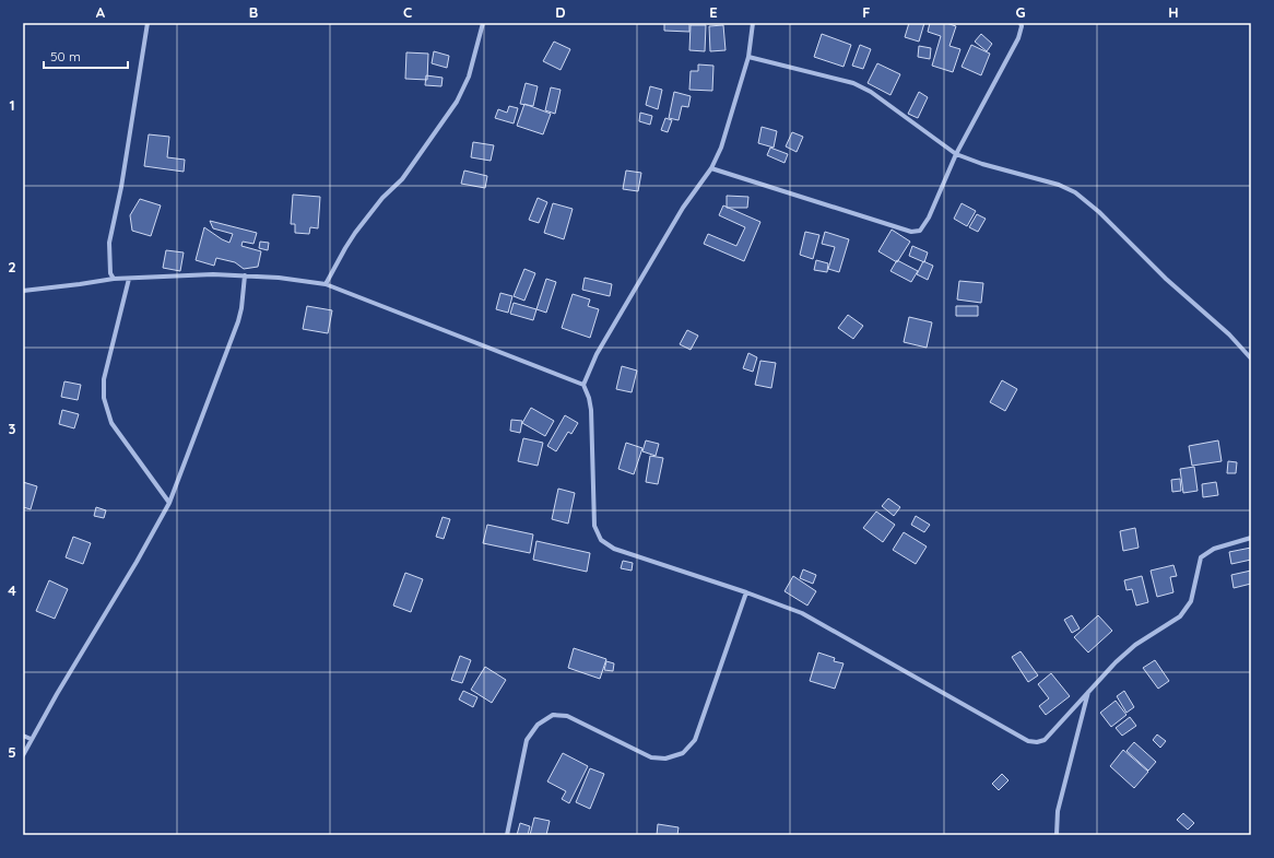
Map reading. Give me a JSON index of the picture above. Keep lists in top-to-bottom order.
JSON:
{
  "scale_bar": "50 m",
  "grid": {
    "columns": [
      "A",
      "B",
      "C",
      "D",
      "E",
      "F",
      "G",
      "H"
    ],
    "rows": [
      "1",
      "2",
      "3",
      "4",
      "5"
    ]
  }
}
